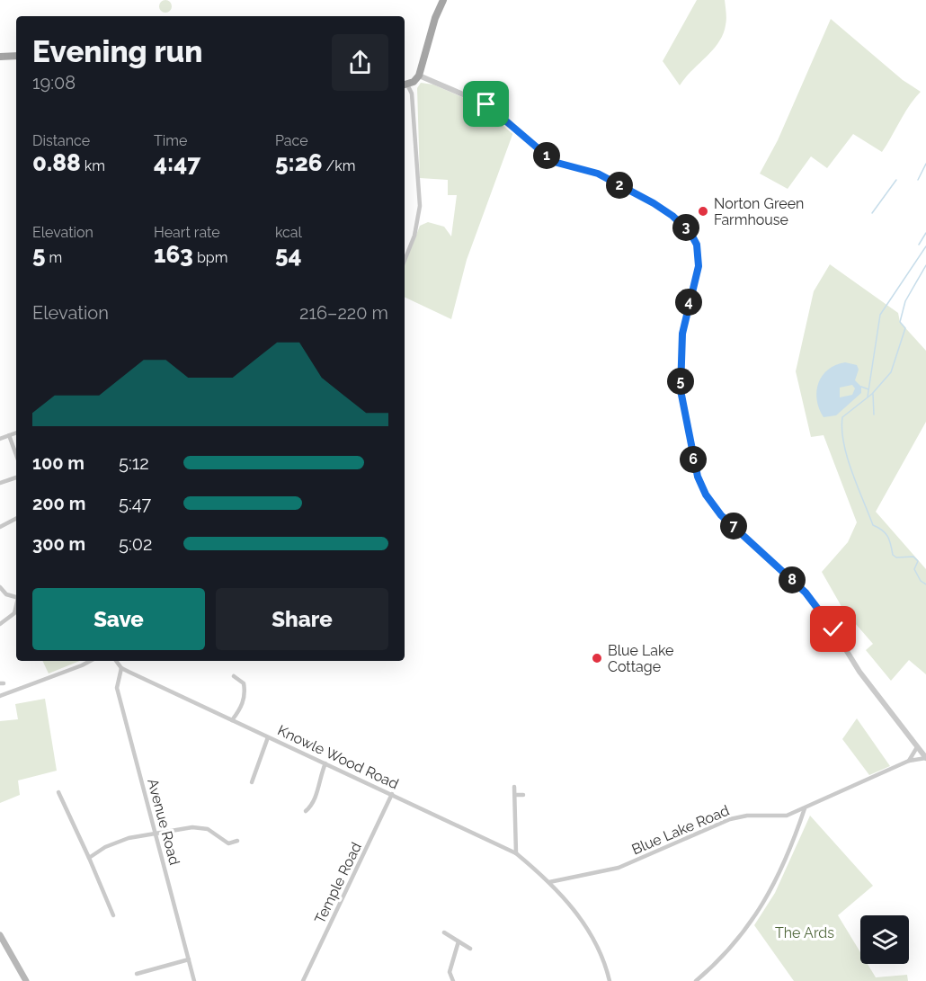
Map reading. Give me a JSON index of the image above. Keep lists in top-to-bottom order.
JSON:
{
  "streets": {
    "street": [
      "Knowle Wood Road",
      "Avenue Road",
      "Blue Lake Road",
      "Temple Road"
    ]
  },
  "crossings": [
    ["Knowle Wood Road", "Avenue Road"],
    ["Knowle Wood Road", "Blue Lake Road"],
    ["Knowle Wood Road", "Temple Road"]
  ],
  "parks": ["The Ards"],
  "places": ["Norton Green Farmhouse", "Blue Lake Cottage"],
  "page": {
    "heading": ["Evening run", "19:08"],
    "stats": [
      ["Distance", "0.88 km"],
      ["Time", "4:47"],
      ["Pace", "5:26 /km"],
      ["Elevation", "5 m"],
      ["Heart rate", "163 bpm"],
      ["kcal", "54"]
    ],
    "pins": [
      "1",
      "2",
      "3",
      "4",
      "5",
      "6",
      "7",
      "8"
    ],
    "chart": ["Elevation", "216–220 m"],
    "list": [
      {
        "name": "100 m",
        "note": "5:12"
      },
      {
        "name": "200 m",
        "note": "5:47"
      },
      {
        "name": "300 m",
        "note": "5:02"
      }
    ],
    "buttons": ["Save", "Share"]
  }
}
